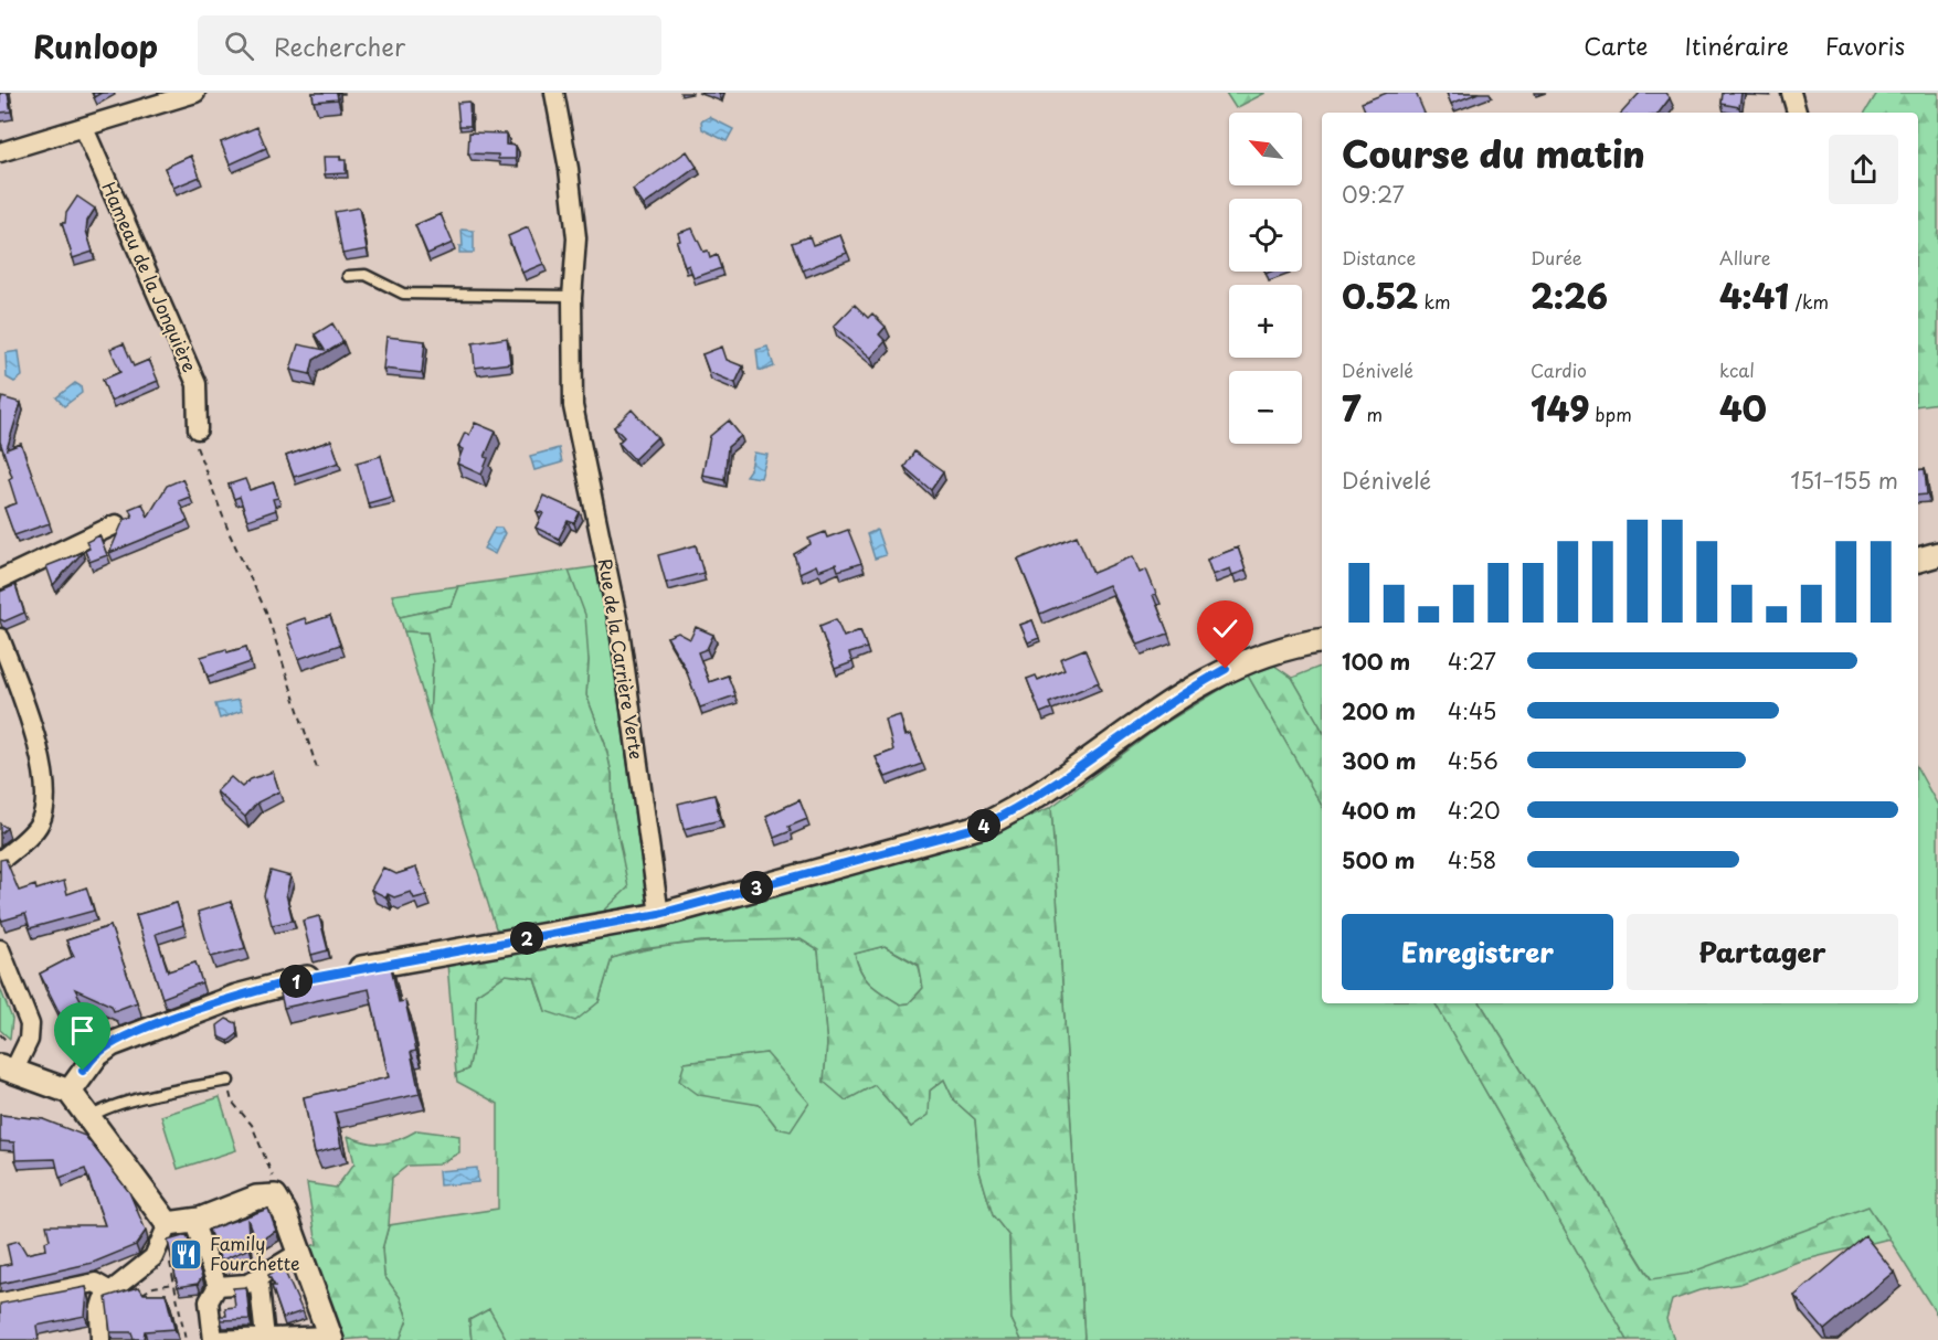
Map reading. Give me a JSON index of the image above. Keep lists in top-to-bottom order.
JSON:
{
  "streets": {
    "street": ["Hameau de la Jonquière", "Rue de la Carrière Verte"]
  },
  "places": {
    "restaurant": ["Family Fourchette"]
  },
  "north": "top left",
  "page": {
    "header": "Runloop",
    "search": "Rechercher",
    "nav": ["Carte", "Itinéraire", "Favoris"],
    "map_buttons": ["+", "−"],
    "heading": ["Course du matin", "09:27"],
    "stats": [
      ["Distance", "0.52 km"],
      ["Durée", "2:26"],
      ["Allure", "4:41 /km"],
      ["Dénivelé", "7 m"],
      ["Cardio", "149 bpm"],
      ["kcal", "40"]
    ],
    "chart": ["Dénivelé", "151–155 m"],
    "list": [
      {
        "name": "100 m",
        "note": "4:27"
      },
      {
        "name": "200 m",
        "note": "4:45"
      },
      {
        "name": "300 m",
        "note": "4:56"
      },
      {
        "name": "400 m",
        "note": "4:20"
      },
      {
        "name": "500 m",
        "note": "4:58"
      }
    ],
    "pins": [
      "4",
      "3",
      "2",
      "1"
    ],
    "buttons": ["Enregistrer", "Partager"]
  }
}
